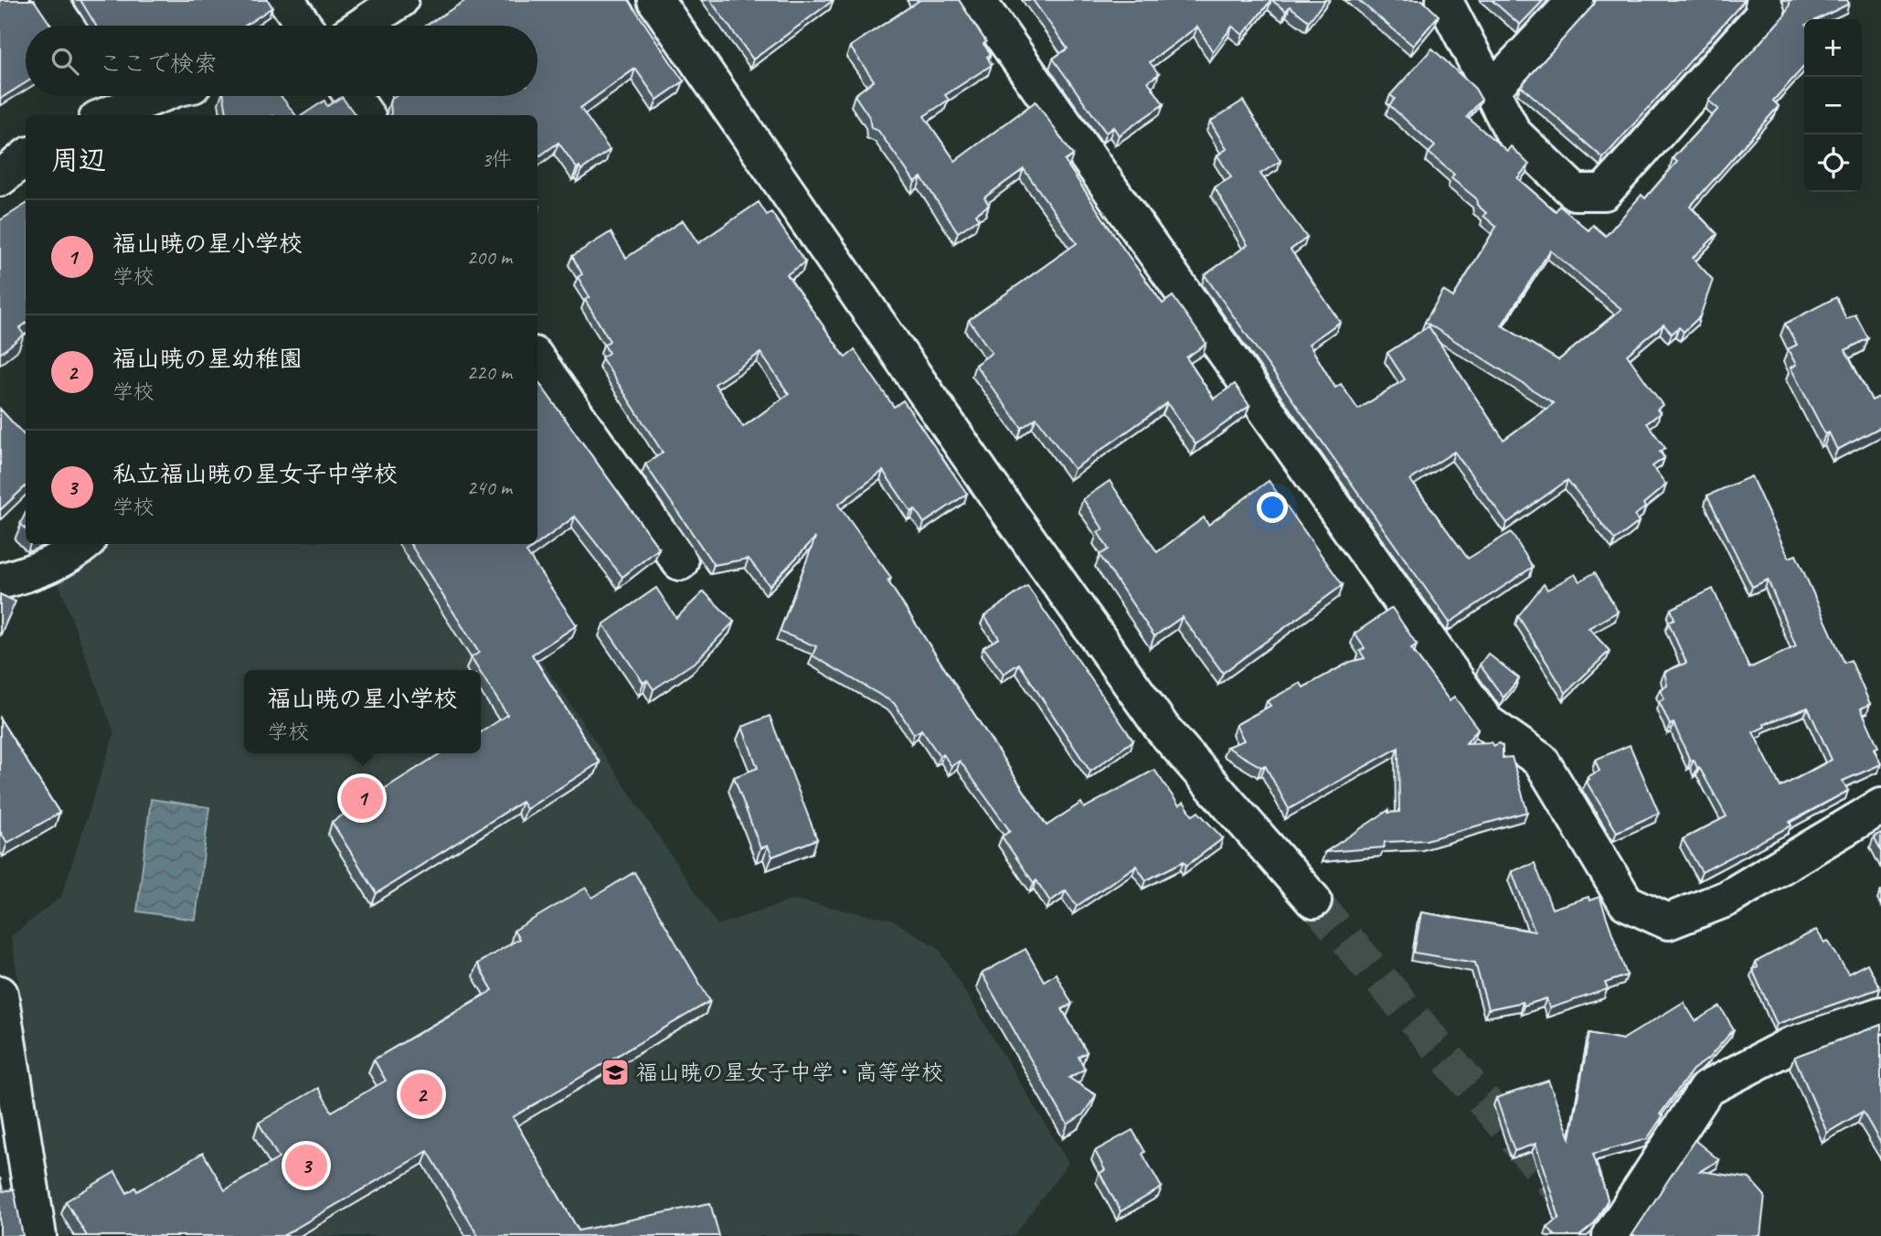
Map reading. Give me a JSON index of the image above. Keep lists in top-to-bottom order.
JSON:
{
  "places": {
    "school or university": ["福山暁の星女子中学・高等学校"]
  },
  "page": {
    "map_buttons": ["+", "−"],
    "search": "ここで検索",
    "heading": ["周辺", "3件"],
    "list": [
      {
        "mark": "1",
        "name": "福山暁の星小学校",
        "note": "学校",
        "value": "200 m"
      },
      {
        "mark": "2",
        "name": "福山暁の星幼稚園",
        "note": "学校",
        "value": "220 m"
      },
      {
        "mark": "3",
        "name": "私立福山暁の星女子中学校",
        "note": "学校",
        "value": "240 m"
      }
    ],
    "popup": ["福山暁の星小学校", "学校"],
    "pins": ["1", "2", "3"]
  }
}
